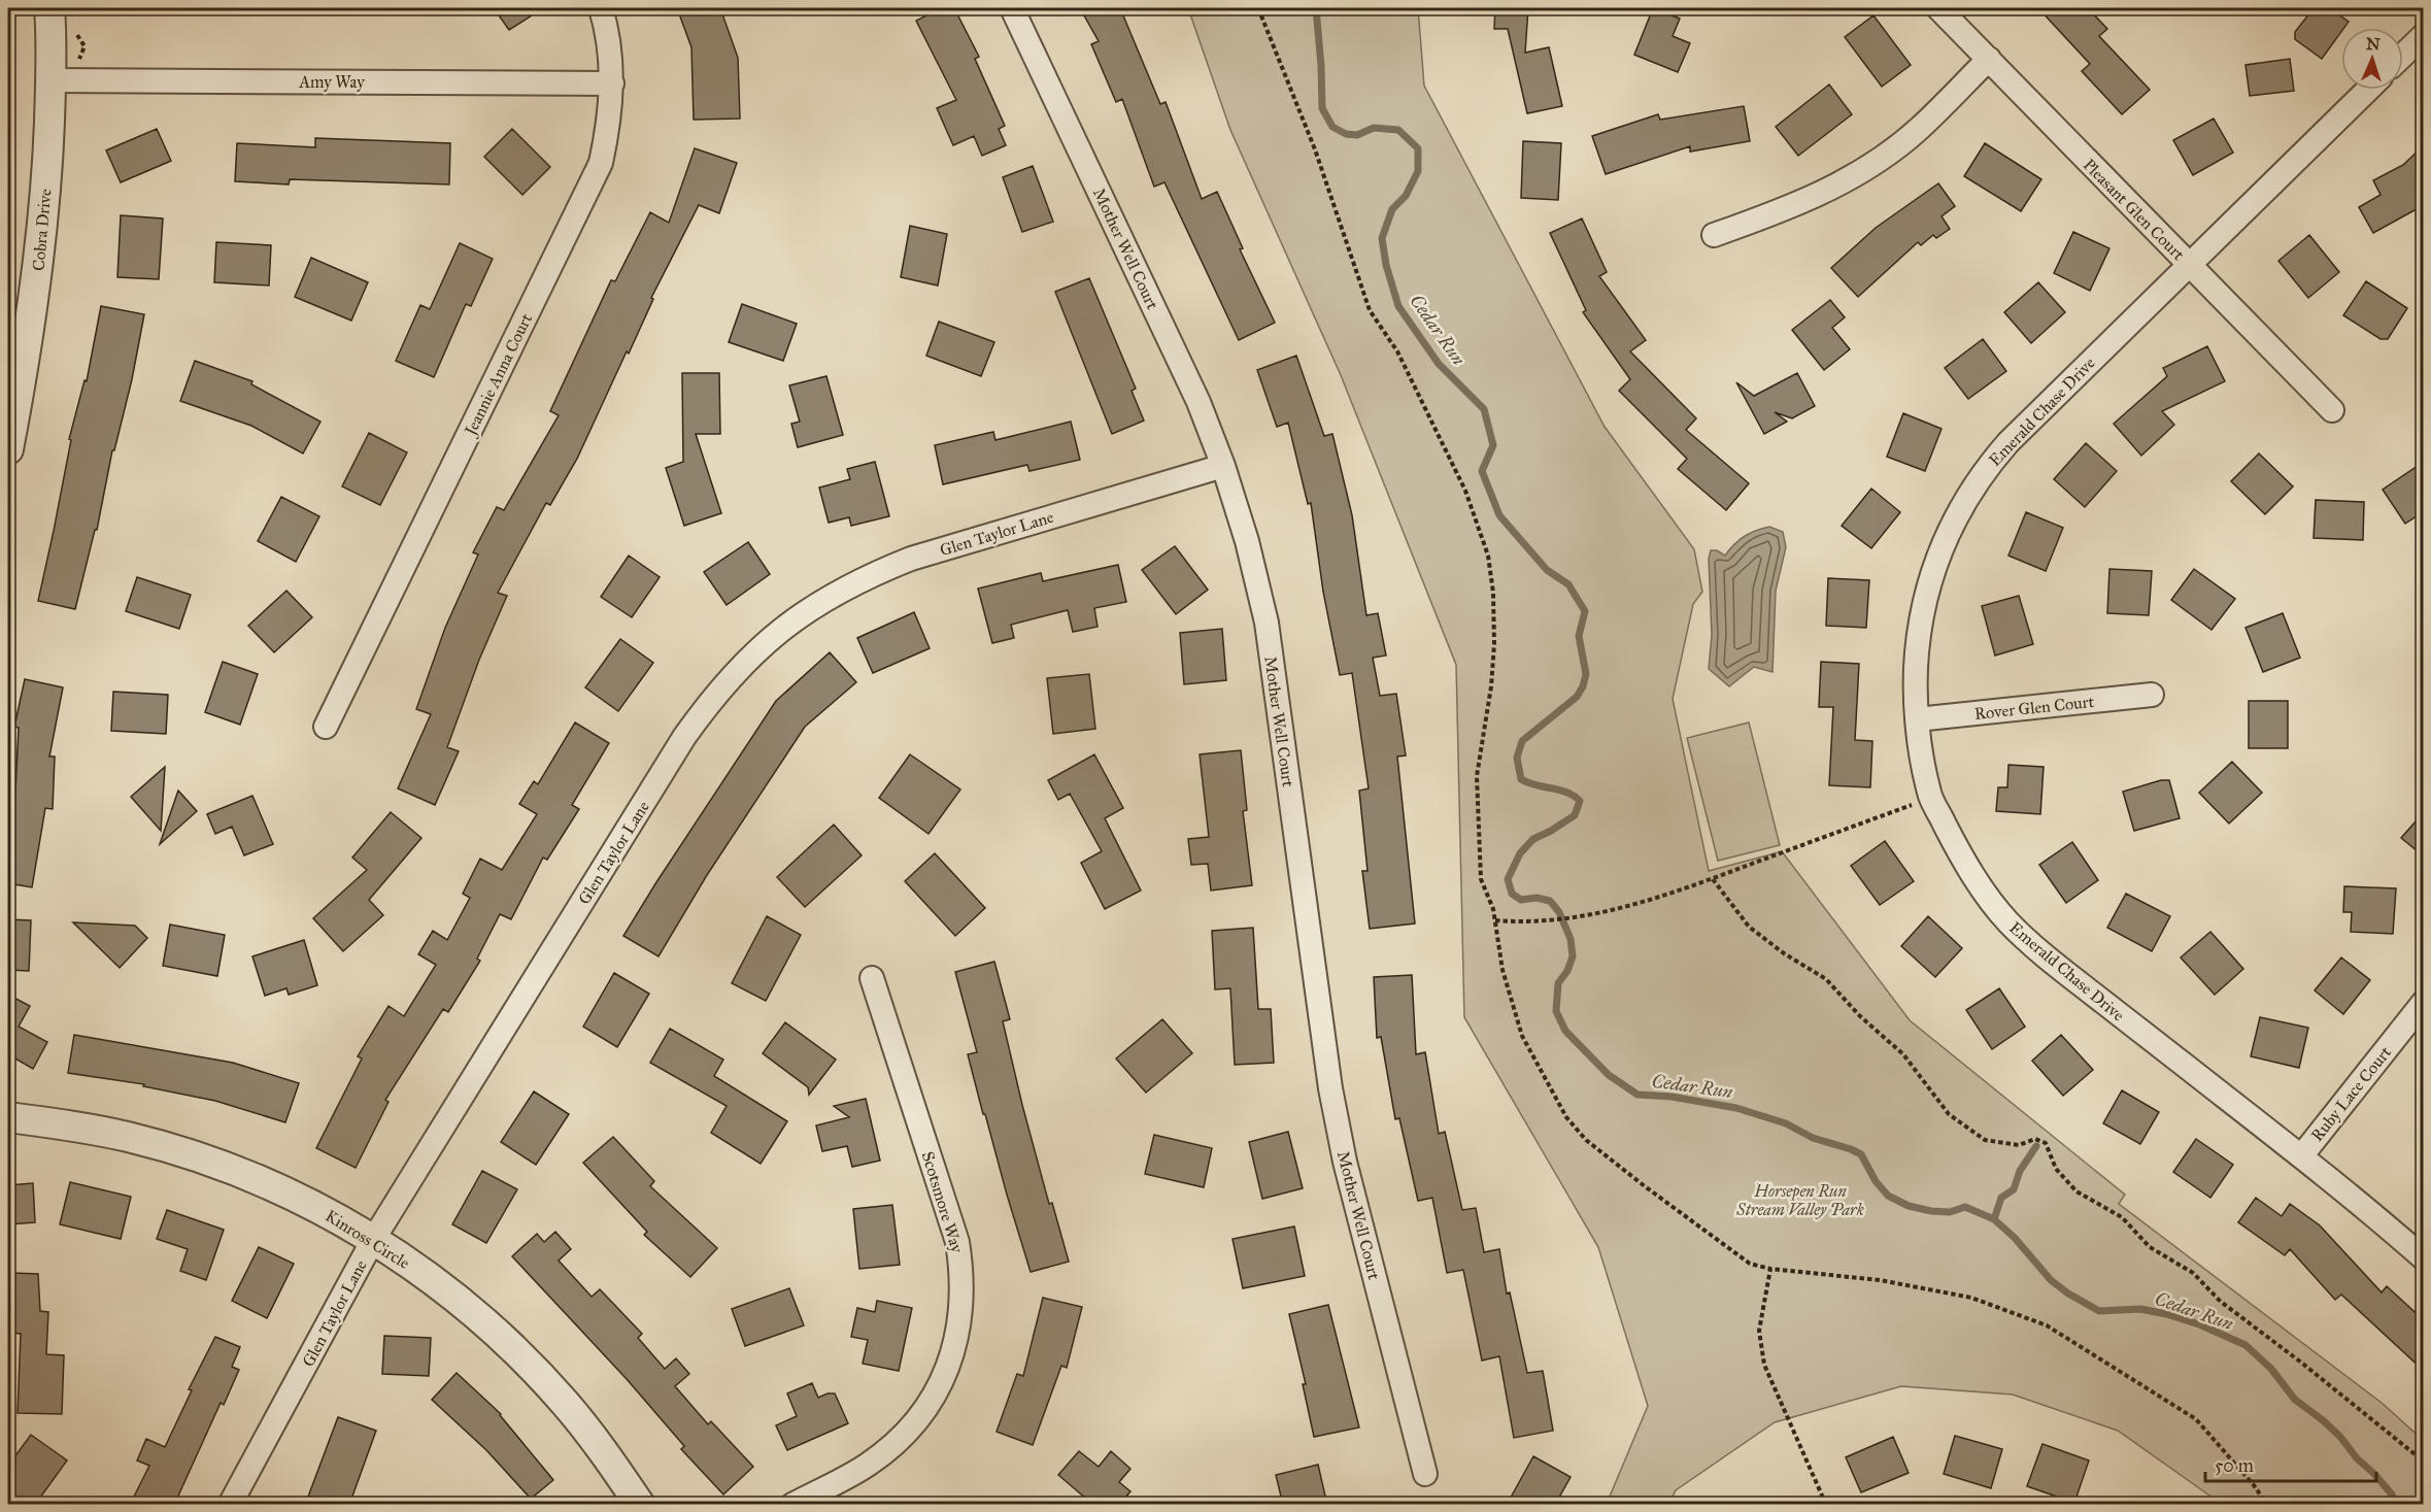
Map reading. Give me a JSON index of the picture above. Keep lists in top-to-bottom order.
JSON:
{
  "streets": {
    "street": [
      "Amy Way",
      "Pleasant Glen Court",
      "Cobra Drive",
      "Mother Well Court",
      "Jeannie Anna Court",
      "Emerald Chase Drive",
      "Glen Taylor Lane",
      "Rover Glen Court",
      "Ruby Lace Court",
      "Scotsmore Way",
      "Kinross Circle"
    ]
  },
  "crossings": [
    ["Amy Way", "Cobra Drive"],
    ["Amy Way", "Jeannie Anna Court"],
    ["Pleasant Glen Court", "Emerald Chase Drive"],
    ["Mother Well Court", "Glen Taylor Lane"],
    ["Emerald Chase Drive", "Rover Glen Court"],
    ["Emerald Chase Drive", "Ruby Lace Court"],
    ["Glen Taylor Lane", "Kinross Circle"]
  ],
  "water": ["Cedar Run"],
  "parks": ["Horsepen Run Stream Valley Park"],
  "scale_bar": "50 m",
  "north": "top"
}
